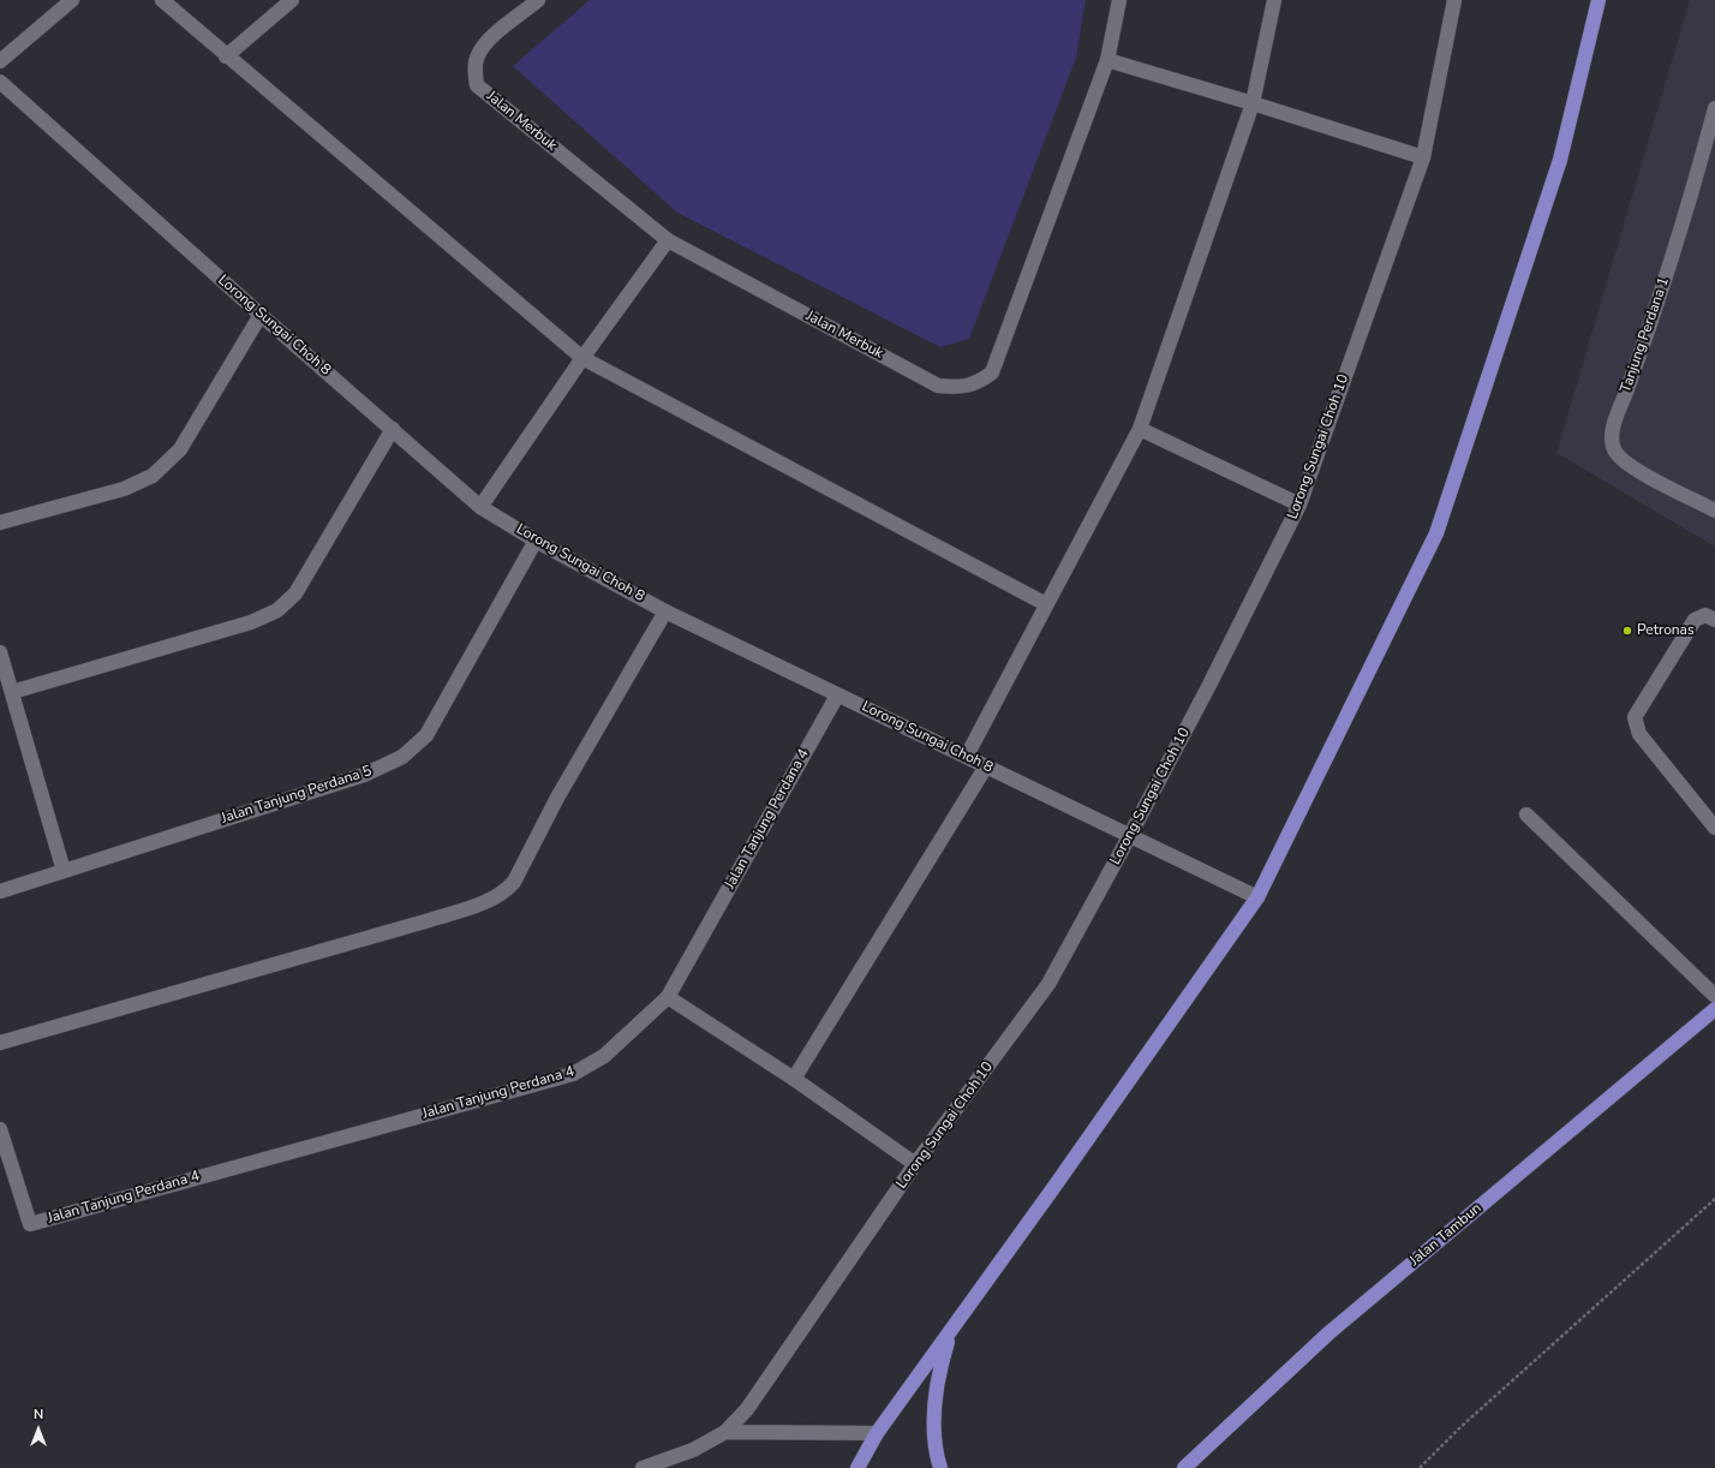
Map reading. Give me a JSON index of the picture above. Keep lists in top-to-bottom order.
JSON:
{
  "streets": {
    "main road": ["Jalan Tambun"],
    "street": [
      "Jalan Merbuk",
      "Lorong Sungai Choh 8",
      "Tanjung Perdana 1",
      "Lorong Sungai Choh 10",
      "Jalan Tanjung Perdana 5",
      "Jalan Tanjung Perdana 4"
    ]
  },
  "crossings": [
    ["Lorong Sungai Choh 8", "Lorong Sungai Choh 10"],
    ["Lorong Sungai Choh 8", "Jalan Tanjung Perdana 5"],
    ["Lorong Sungai Choh 8", "Jalan Tanjung Perdana 4"]
  ],
  "places": ["Petronas"],
  "north": "top"
}
